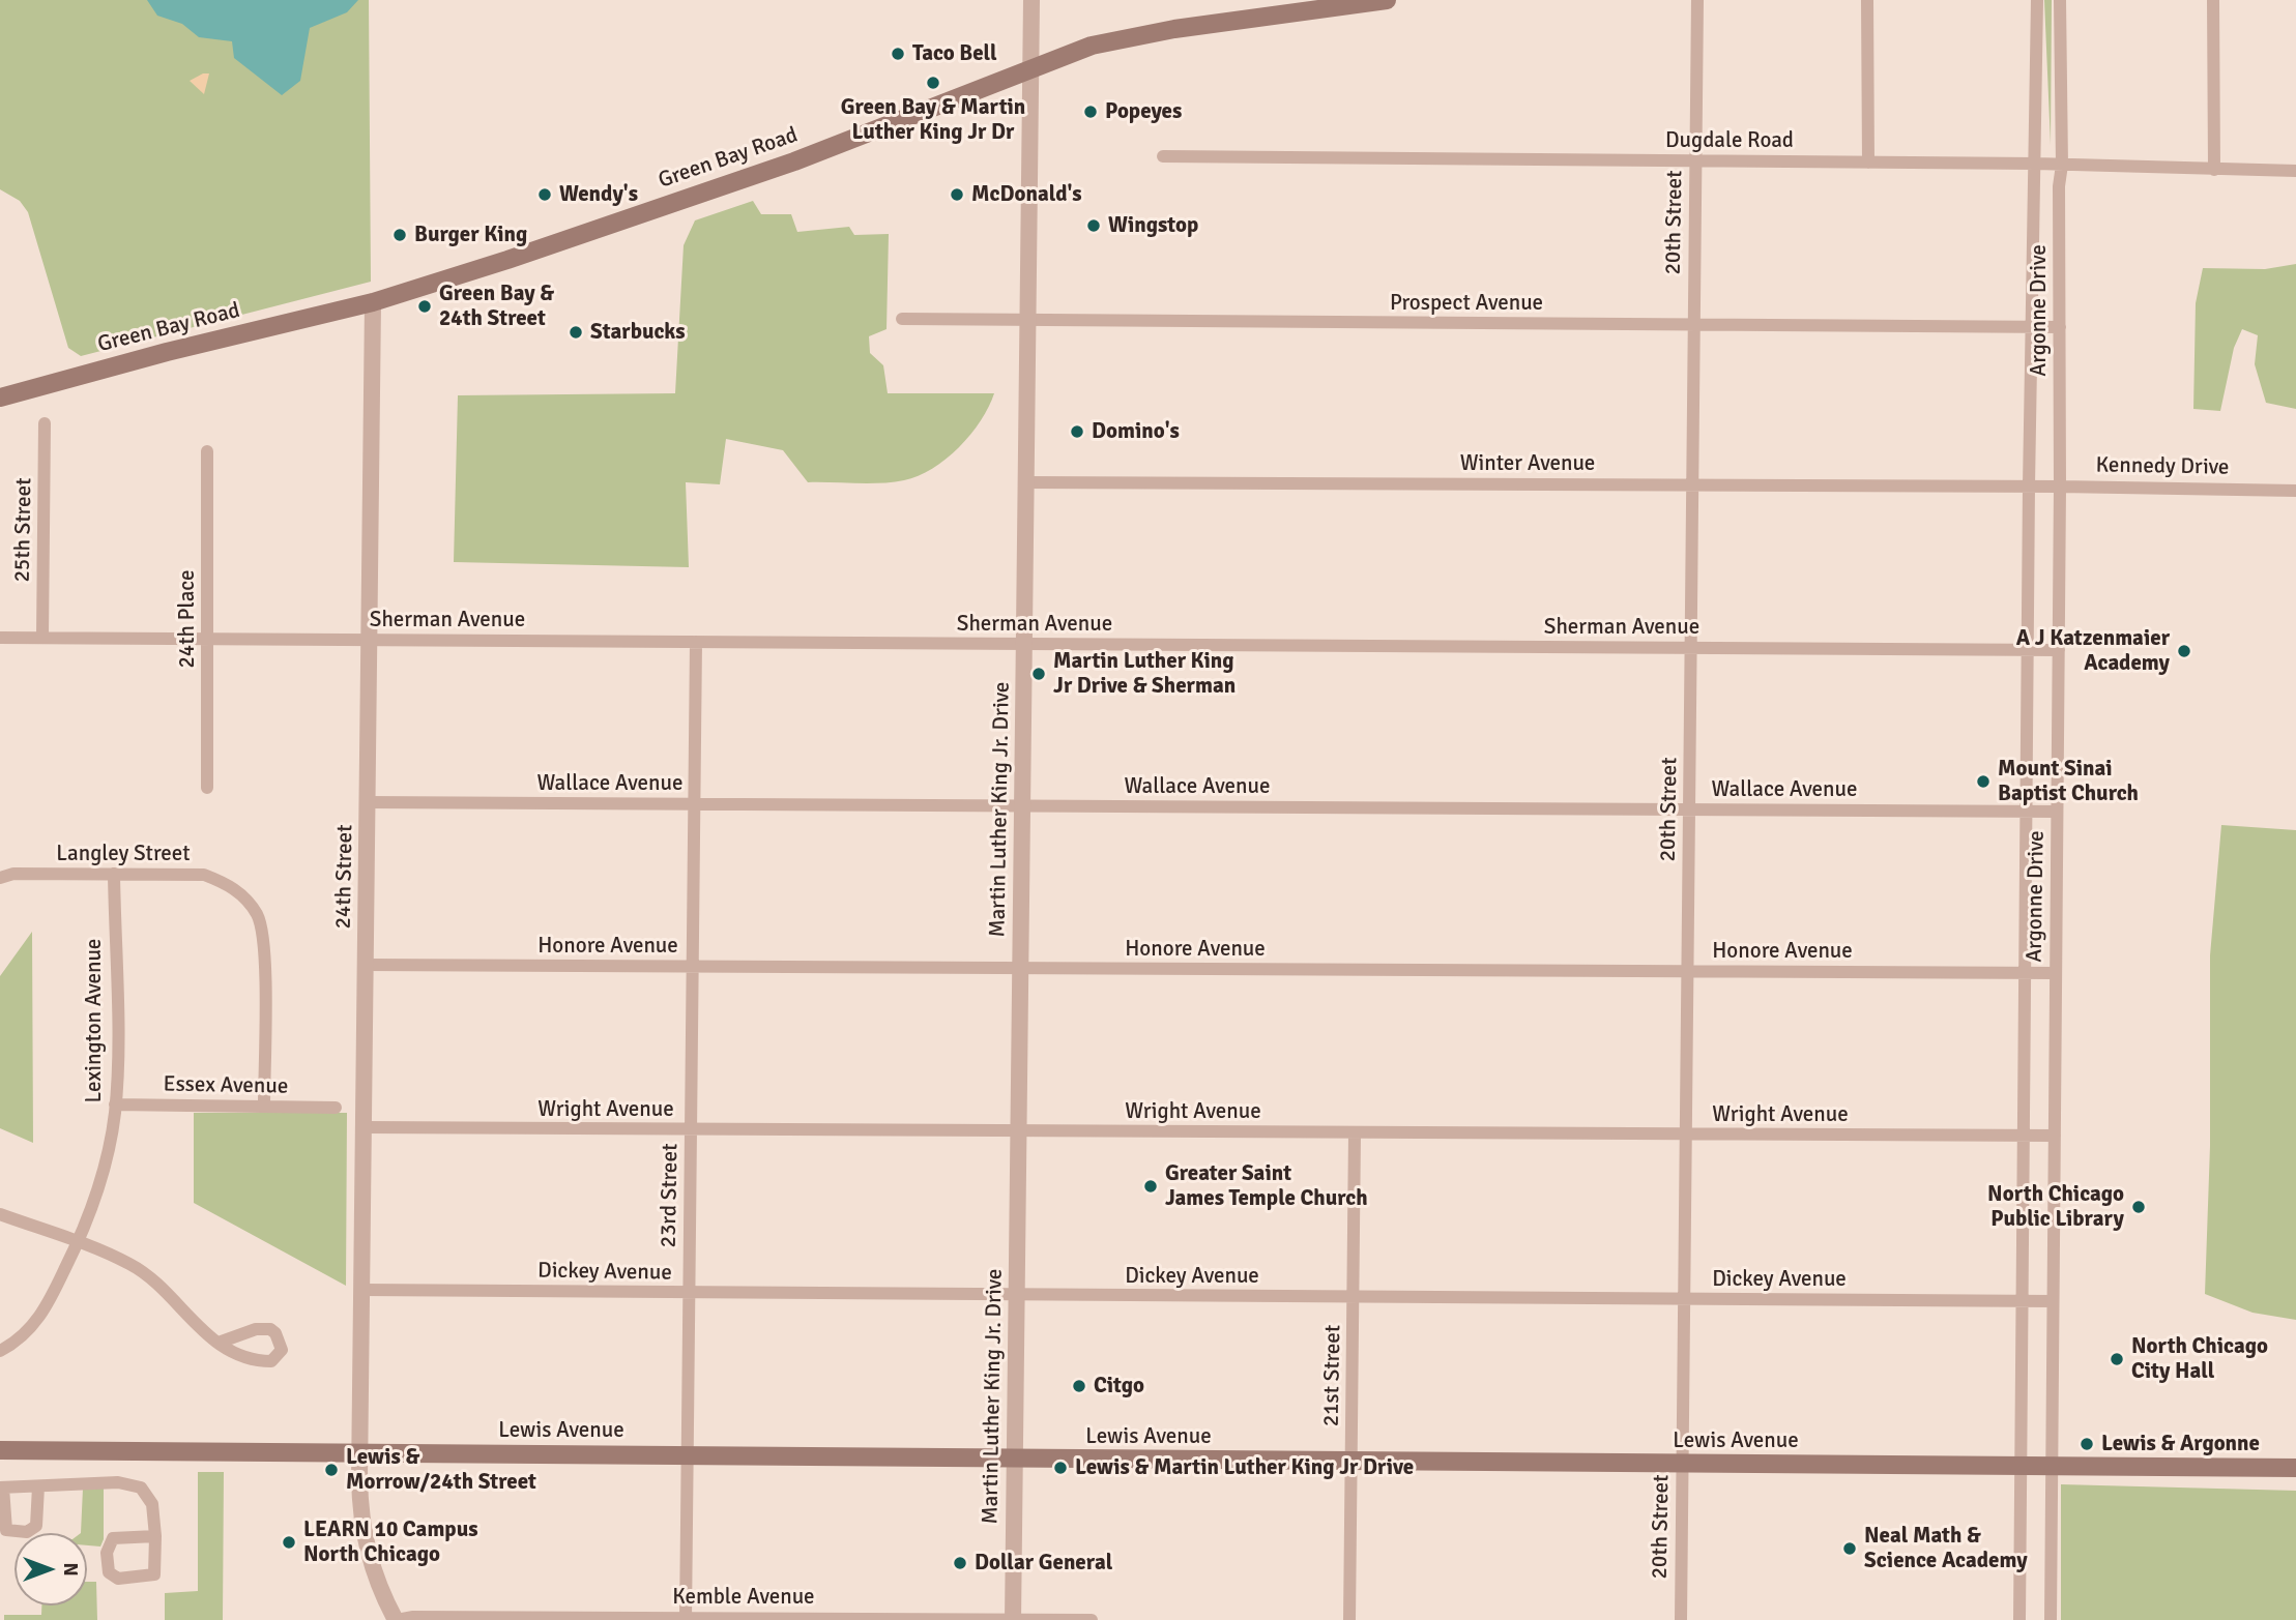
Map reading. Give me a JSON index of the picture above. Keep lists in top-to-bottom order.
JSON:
{
  "streets": {
    "main road": ["Green Bay Road", "Lewis Avenue"],
    "street": [
      "Dugdale Road",
      "20th Street",
      "Prospect Avenue",
      "Argonne Drive",
      "Winter Avenue",
      "Kennedy Drive",
      "25th Street",
      "24th Place",
      "Sherman Avenue",
      "Wallace Avenue",
      "Martin Luther King Jr. Drive",
      "Langley Street",
      "24th Street",
      "Honore Avenue",
      "Lexington Avenue",
      "Essex Avenue",
      "Wright Avenue",
      "23rd Street",
      "Dickey Avenue",
      "21st Street",
      "Kemble Avenue"
    ]
  },
  "crossings": [
    ["Dugdale Road", "20th Street"],
    ["Dugdale Road", "Argonne Drive"],
    ["Green Bay Road", "Martin Luther King Jr. Drive"],
    ["Green Bay Road", "24th Street"],
    ["20th Street", "Prospect Avenue"],
    ["20th Street", "Winter Avenue"],
    ["20th Street", "Sherman Avenue"],
    ["20th Street", "Wallace Avenue"],
    ["20th Street", "Honore Avenue"],
    ["20th Street", "Wright Avenue"],
    ["20th Street", "Dickey Avenue"],
    ["20th Street", "Lewis Avenue"],
    ["Prospect Avenue", "Argonne Drive"],
    ["Prospect Avenue", "Martin Luther King Jr. Drive"],
    ["Argonne Drive", "Winter Avenue"],
    ["Argonne Drive", "Kennedy Drive"],
    ["Argonne Drive", "Sherman Avenue"],
    ["Argonne Drive", "Wallace Avenue"],
    ["Argonne Drive", "Honore Avenue"],
    ["Argonne Drive", "Wright Avenue"],
    ["Argonne Drive", "Dickey Avenue"],
    ["Argonne Drive", "Lewis Avenue"],
    ["Winter Avenue", "Kennedy Drive"],
    ["Winter Avenue", "Martin Luther King Jr. Drive"],
    ["25th Street", "Sherman Avenue"],
    ["24th Place", "Sherman Avenue"],
    ["Sherman Avenue", "Martin Luther King Jr. Drive"],
    ["Sherman Avenue", "24th Street"],
    ["Sherman Avenue", "23rd Street"],
    ["Wallace Avenue", "Martin Luther King Jr. Drive"],
    ["Wallace Avenue", "24th Street"],
    ["Wallace Avenue", "23rd Street"],
    ["Martin Luther King Jr. Drive", "Honore Avenue"],
    ["Martin Luther King Jr. Drive", "Wright Avenue"],
    ["Martin Luther King Jr. Drive", "Dickey Avenue"],
    ["Martin Luther King Jr. Drive", "Lewis Avenue"],
    ["Martin Luther King Jr. Drive", "Kemble Avenue"],
    ["Langley Street", "Lexington Avenue"],
    ["Langley Street", "Essex Avenue"],
    ["24th Street", "Honore Avenue"],
    ["24th Street", "Wright Avenue"],
    ["24th Street", "Dickey Avenue"],
    ["24th Street", "Lewis Avenue"],
    ["24th Street", "Kemble Avenue"],
    ["Honore Avenue", "23rd Street"],
    ["Lexington Avenue", "Essex Avenue"],
    ["Wright Avenue", "23rd Street"],
    ["Wright Avenue", "21st Street"],
    ["23rd Street", "Dickey Avenue"],
    ["23rd Street", "Lewis Avenue"],
    ["23rd Street", "Kemble Avenue"],
    ["Dickey Avenue", "21st Street"],
    ["21st Street", "Lewis Avenue"]
  ],
  "places": [
    "Taco Bell",
    "Green Bay & Martin Luther King Jr Dr",
    "Popeyes",
    "Wendy's",
    "McDonald's",
    "Wingstop",
    "Burger King",
    "Green Bay & 24th Street",
    "Starbucks",
    "Domino's",
    "A J Katzenmaier Academy",
    "Martin Luther King Jr Drive & Sherman",
    "Mount Sinai Baptist Church",
    "Greater Saint James Temple Church",
    "North Chicago Public Library",
    "North Chicago City Hall",
    "Citgo",
    "Lewis & Argonne",
    "Lewis & Martin Luther King Jr Drive",
    "Lewis & Morrow/24th Street",
    "LEARN 10 Campus North Chicago",
    "Neal Math & Science Academy",
    "Dollar General"
  ],
  "north": "right"
}
